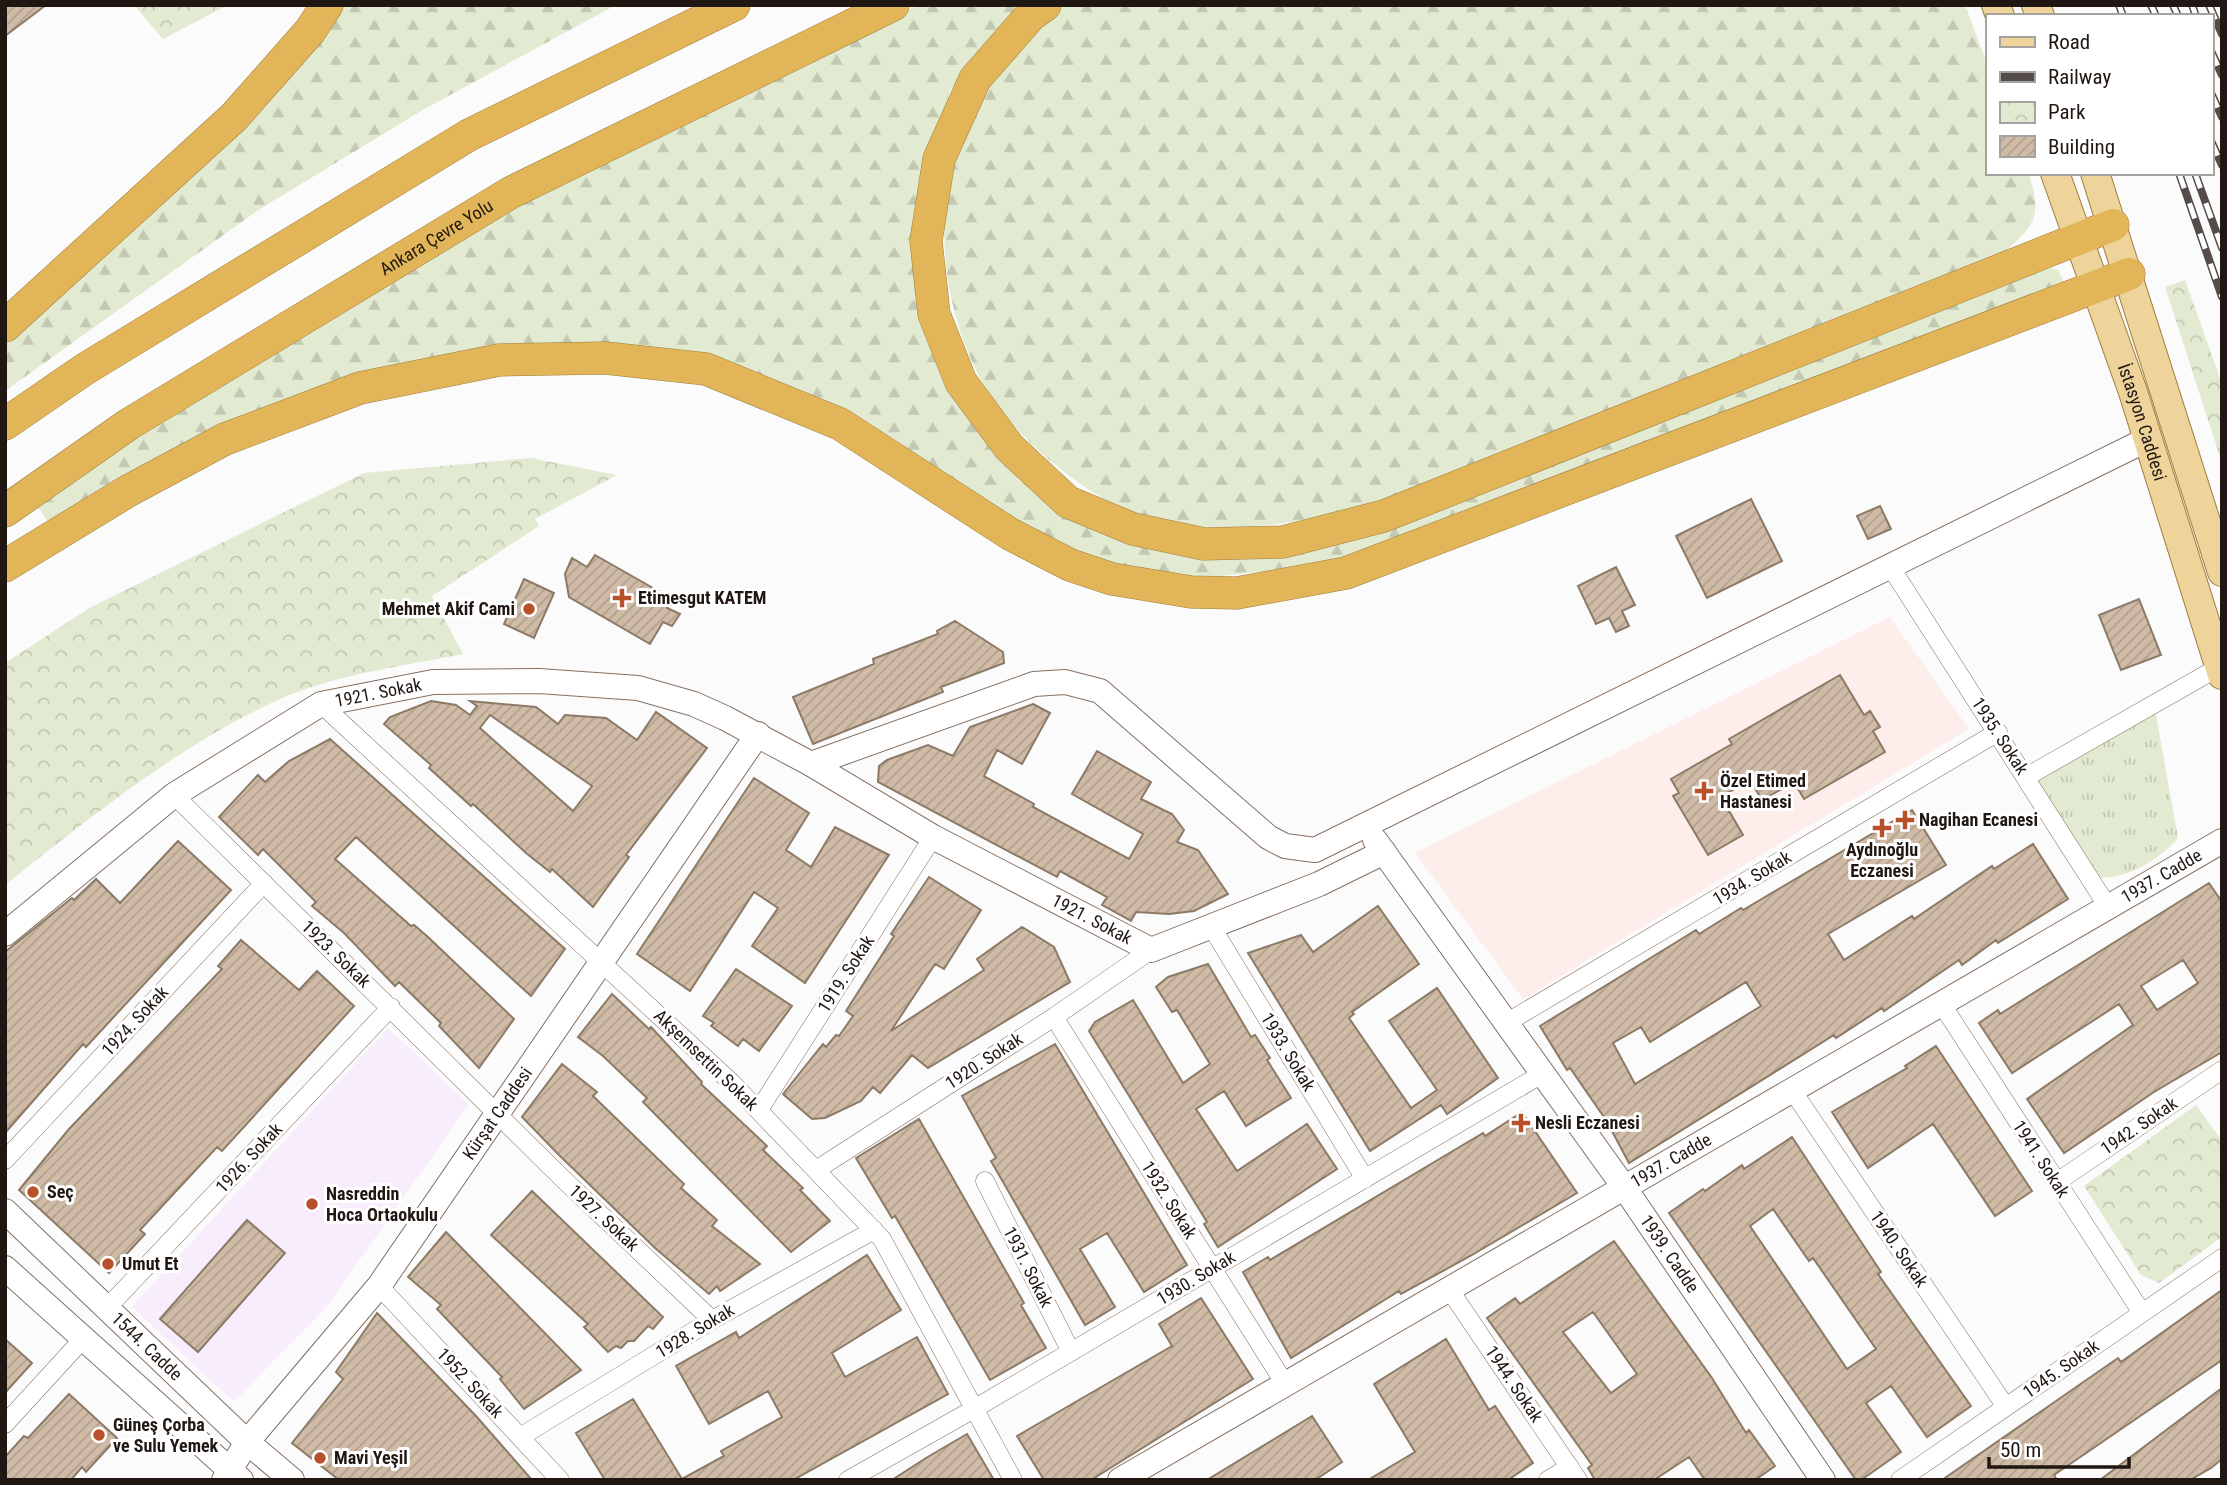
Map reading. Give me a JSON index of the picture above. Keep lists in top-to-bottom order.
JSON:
{
  "streets": {
    "highway": ["Ankara Çevre Yolu"],
    "main road": ["İstasyon Caddesi"],
    "street": [
      "1921. Sokak",
      "1935. Sokak",
      "1937. Cadde",
      "1934. Sokak",
      "1923. Sokak",
      "1919. Sokak",
      "1924. Sokak",
      "1933. Sokak",
      "Akşemsettin Sokak",
      "1920. Sokak",
      "Kürşat Caddesi",
      "1942. Sokak",
      "1926. Sokak",
      "1941. Sokak",
      "1932. Sokak",
      "1927. Sokak",
      "1940. Sokak",
      "1939. Cadde",
      "1931. Sokak",
      "1930. Sokak",
      "1928. Sokak",
      "1544. Cadde",
      "1945. Sokak",
      "1952. Sokak",
      "1944. Sokak"
    ]
  },
  "crossings": [
    ["1921. Sokak", "1923. Sokak"],
    ["1921. Sokak", "1919. Sokak"],
    ["1921. Sokak", "1933. Sokak"],
    ["1921. Sokak", "Akşemsettin Sokak"],
    ["1921. Sokak", "1920. Sokak"],
    ["1921. Sokak", "Kürşat Caddesi"],
    ["1921. Sokak", "1939. Cadde"],
    ["1935. Sokak", "1937. Cadde"],
    ["1935. Sokak", "1934. Sokak"],
    ["1937. Cadde", "1941. Sokak"],
    ["1937. Cadde", "1932. Sokak"],
    ["1937. Cadde", "1940. Sokak"],
    ["1937. Cadde", "1939. Cadde"],
    ["1937. Cadde", "1944. Sokak"],
    ["1934. Sokak", "1939. Cadde"],
    ["1923. Sokak", "1924. Sokak"],
    ["1923. Sokak", "Kürşat Caddesi"],
    ["1923. Sokak", "1926. Sokak"],
    ["1923. Sokak", "1927. Sokak"],
    ["1919. Sokak", "Akşemsettin Sokak"],
    ["1933. Sokak", "1930. Sokak"],
    ["Akşemsettin Sokak", "1920. Sokak"],
    ["Akşemsettin Sokak", "Kürşat Caddesi"],
    ["Akşemsettin Sokak", "1930. Sokak"],
    ["Akşemsettin Sokak", "1928. Sokak"],
    ["1920. Sokak", "1932. Sokak"],
    ["Kürşat Caddesi", "1927. Sokak"],
    ["Kürşat Caddesi", "1544. Cadde"],
    ["Kürşat Caddesi", "1952. Sokak"],
    ["1942. Sokak", "1941. Sokak"],
    ["1926. Sokak", "1544. Cadde"],
    ["1941. Sokak", "1945. Sokak"],
    ["1932. Sokak", "1930. Sokak"],
    ["1927. Sokak", "1928. Sokak"],
    ["1940. Sokak", "1945. Sokak"],
    ["1939. Cadde", "1930. Sokak"],
    ["1931. Sokak", "1930. Sokak"],
    ["1928. Sokak", "1952. Sokak"]
  ],
  "places": {
    "health": [
      "Etimesgut KATEM",
      "Özel Etimed Hastanesi",
      "Nagihan Ecanesi",
      "Aydınoğlu Eczanesi",
      "Nesli Eczanesi"
    ],
    "other": [
      "Mehmet Akif Cami",
      "Seç",
      "Nasreddin Hoca Ortaokulu",
      "Umut Et",
      "Güneş Çorba ve Sulu Yemek",
      "Mavi Yeşil"
    ]
  },
  "legend": [
    "Road",
    "Railway",
    "Park",
    "Building"
  ],
  "scale_bar": "50 m"
}
